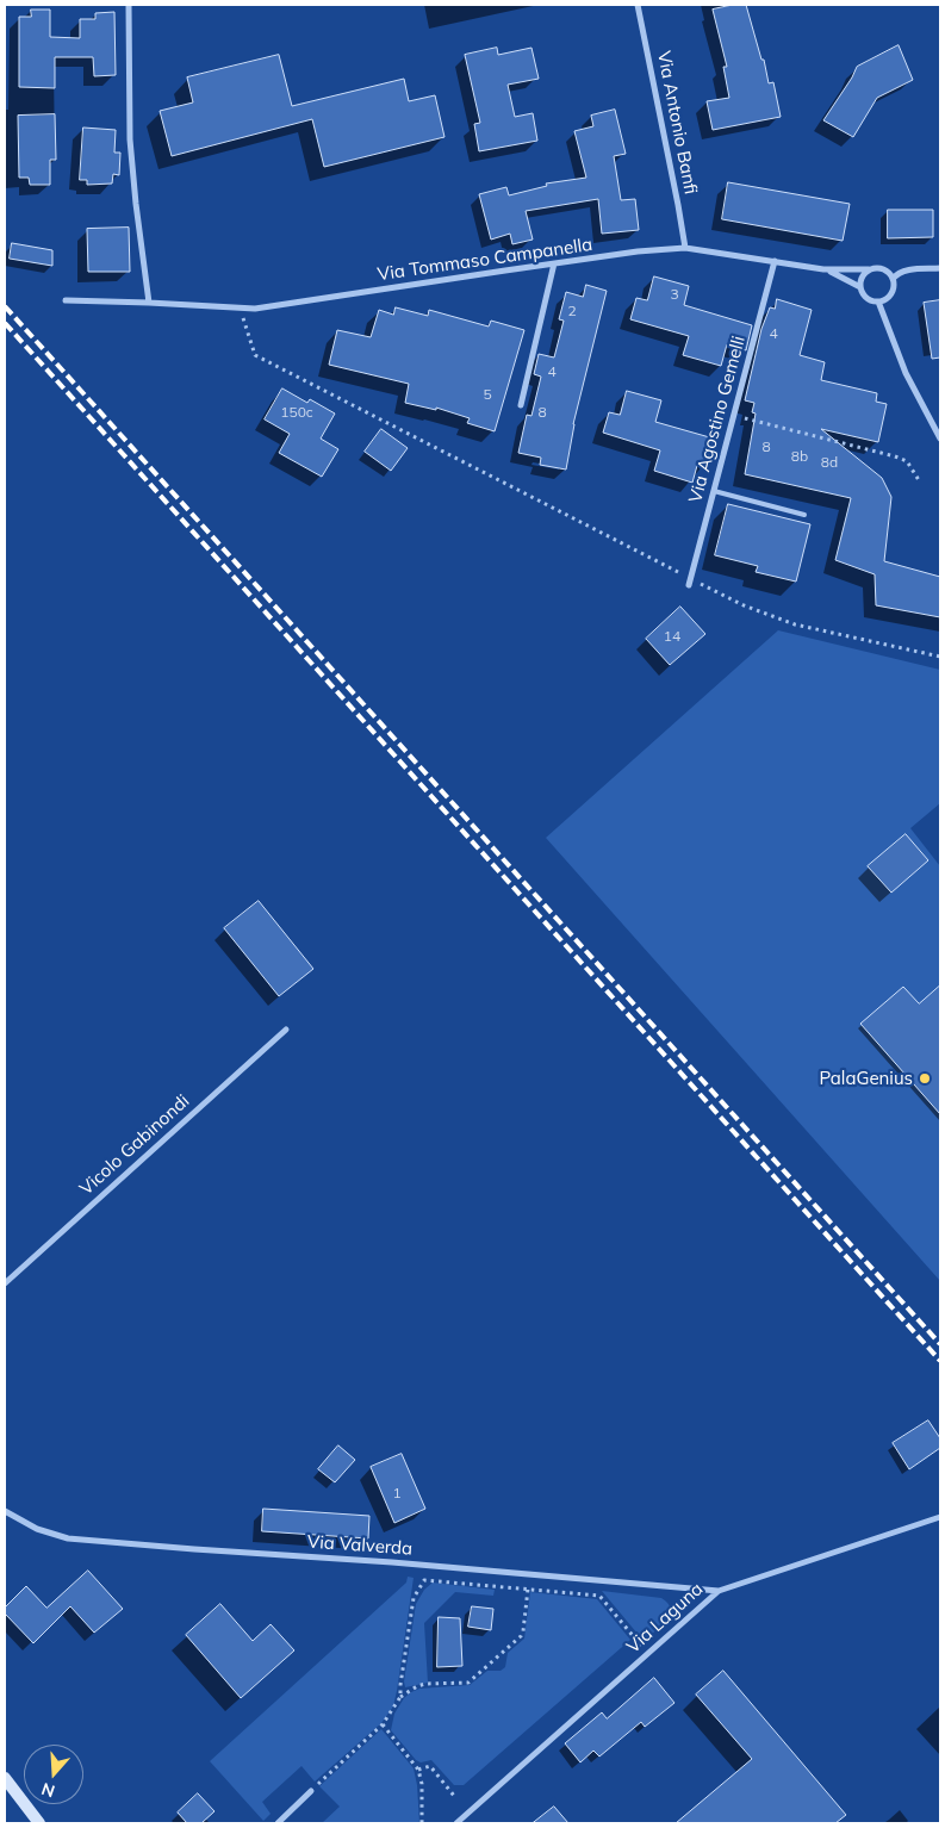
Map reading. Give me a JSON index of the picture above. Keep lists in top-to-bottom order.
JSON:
{
  "streets": {
    "street": [
      "Via Antonio Banfi",
      "Via Tommaso Campanella",
      "Via Agostino Gemelli",
      "Vicolo Gabinondi",
      "Via Valverda",
      "Via Laguna"
    ]
  },
  "crossings": [
    ["Via Antonio Banfi", "Via Tommaso Campanella"],
    ["Via Tommaso Campanella", "Via Agostino Gemelli"],
    ["Via Valverda", "Via Laguna"]
  ],
  "places": ["PalaGenius"],
  "house_numbers": [
    "3",
    "2",
    "4",
    "4",
    "5",
    "150c",
    "8",
    "8",
    "8b",
    "8d",
    "14",
    "1"
  ],
  "north": "bottom"
}
